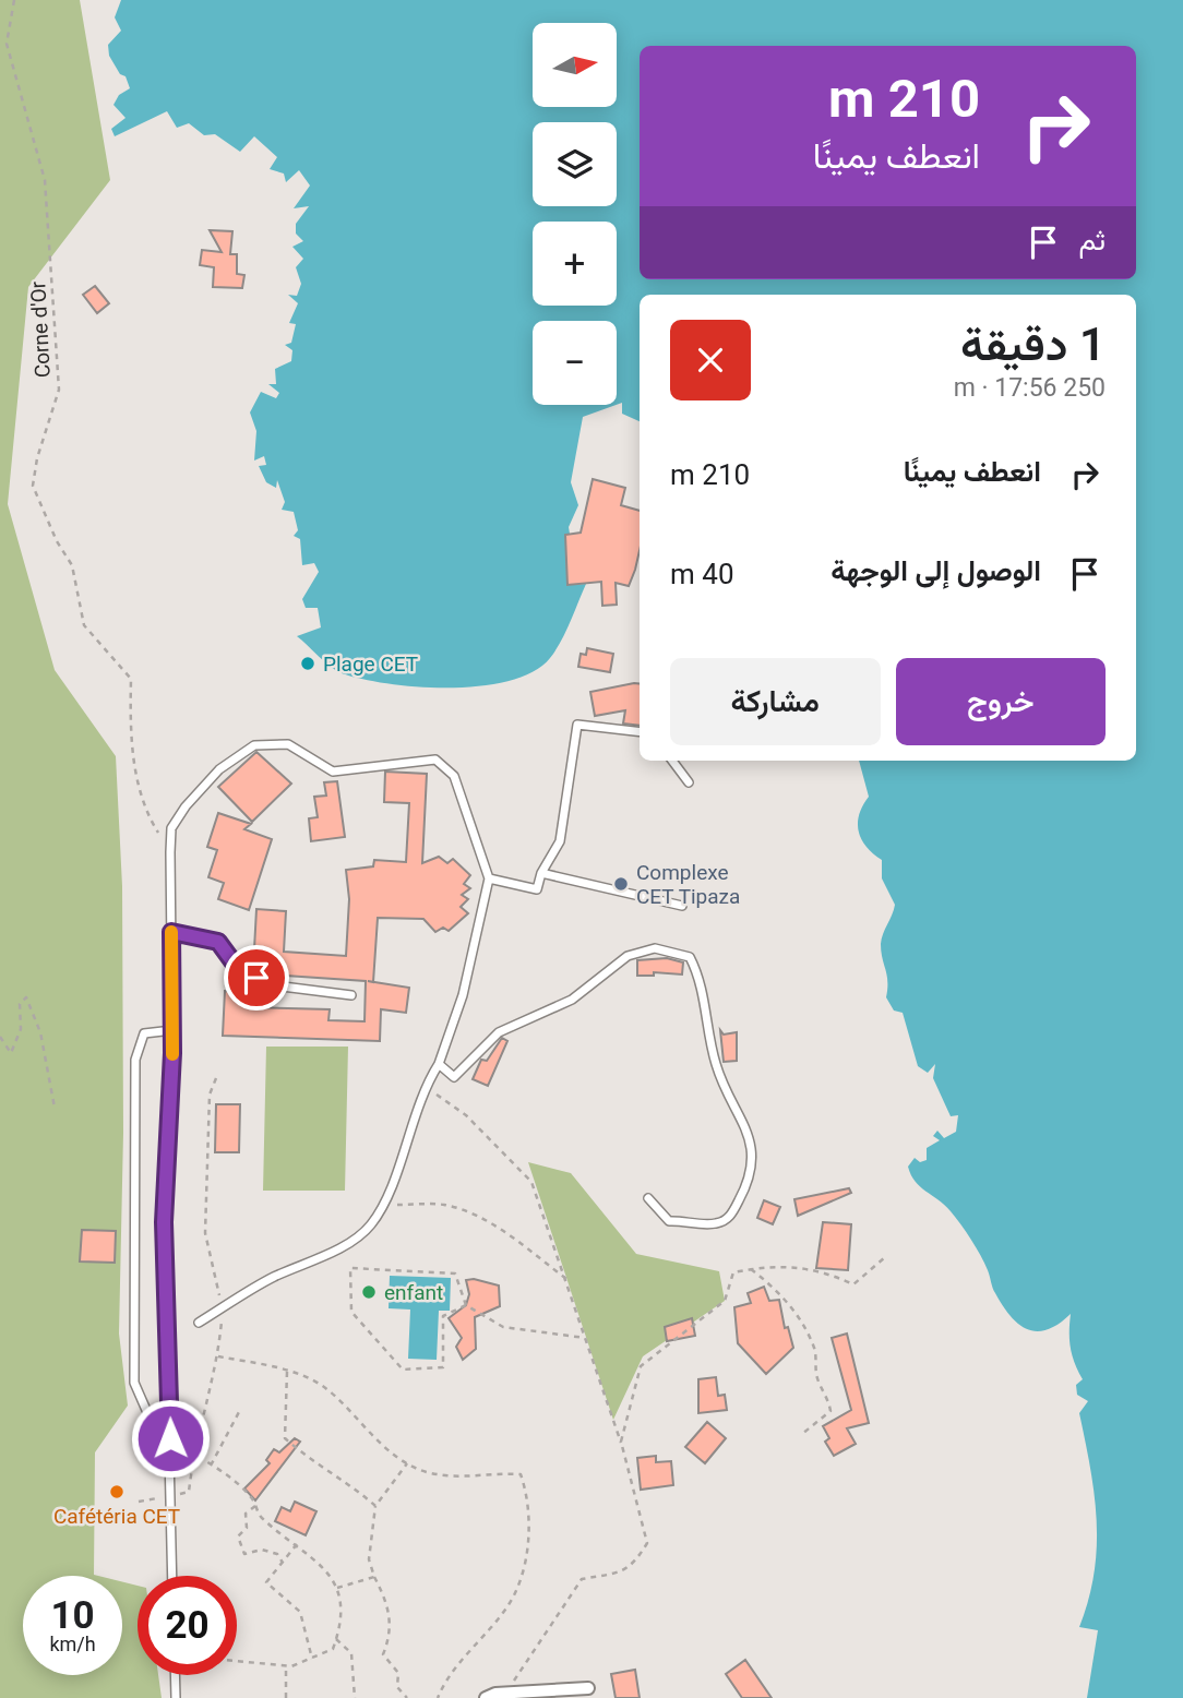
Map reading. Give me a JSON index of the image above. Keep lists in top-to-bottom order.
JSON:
{
  "streets": {
    "path": ["Corne d'Or"]
  },
  "places": [
    "Plage CET",
    "Complexe CET Tipaza",
    "enfant",
    "Cafétéria CET"
  ],
  "north": "right",
  "page": {
    "map_buttons": ["+", "−"],
    "turn": ["210 m", "انعطف يمينًا"],
    "then": "ثم",
    "heading": ["1 دقيقة", "250 m · 17:56"],
    "list": [
      {
        "name": "انعطف يمينًا",
        "value": "210 m"
      },
      {
        "name": "الوصول إلى الوجهة",
        "value": "40 m"
      }
    ],
    "buttons": ["خروج", "مشاركة"],
    "speed": "10 km/h",
    "limit": "20"
  }
}
